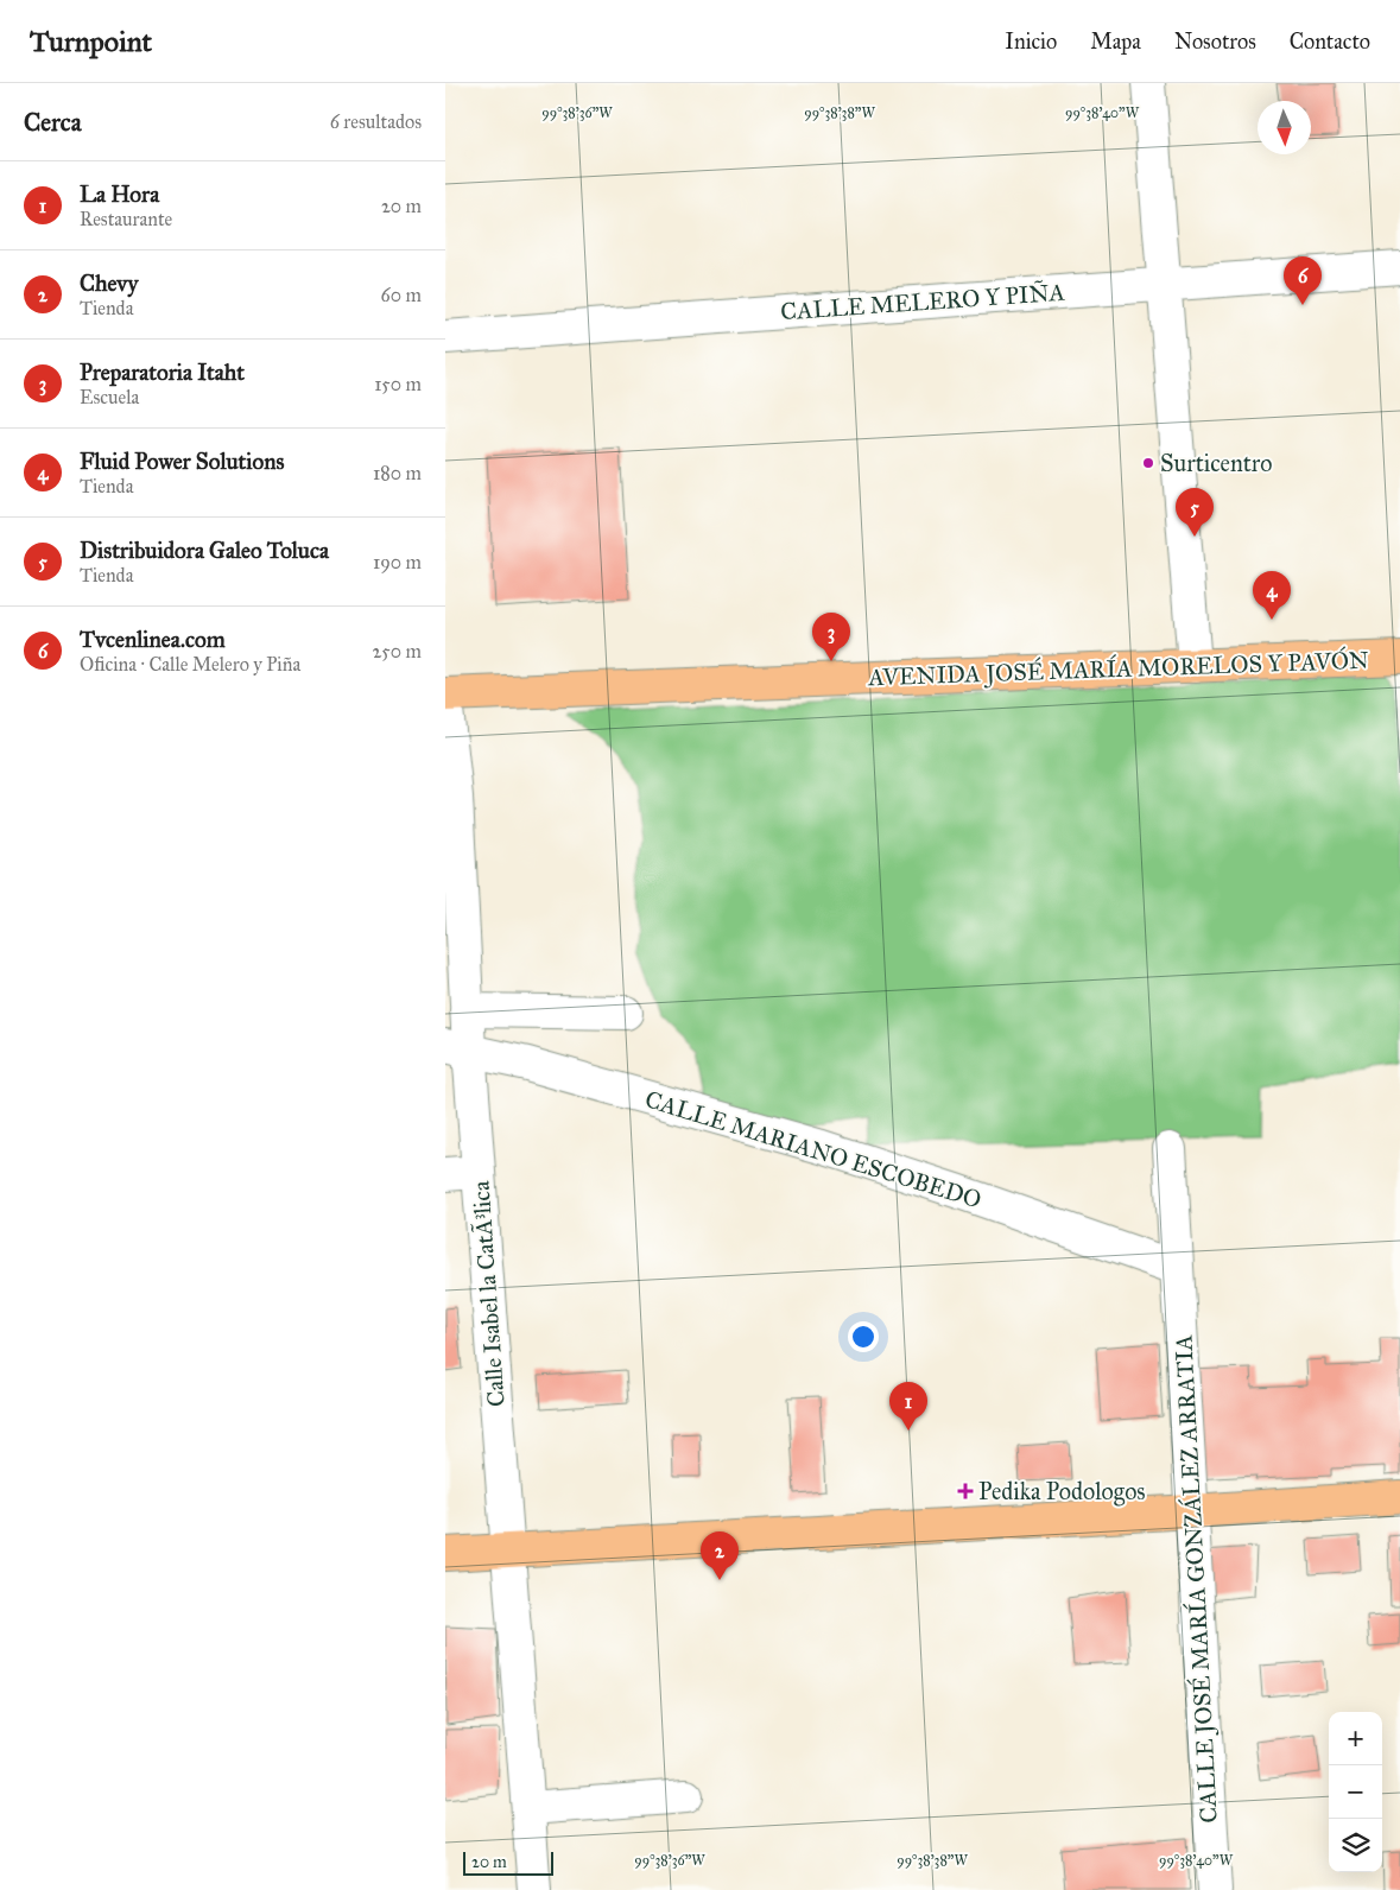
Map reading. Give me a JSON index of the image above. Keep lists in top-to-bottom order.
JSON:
{
  "streets": {
    "main road": ["AVENIDA JOSÉ MARÍA MORELOS Y PAVÓN"],
    "street": [
      "CALLE MELERO Y PIÑA",
      "CALLE MARIANO ESCOBEDO",
      "Calle Isabel la CatÃ³lica",
      "CALLE JOSÉ MARÍA GONZÁLEZ ARRATIA"
    ]
  },
  "crossings": [
    ["AVENIDA JOSÉ MARÍA MORELOS Y PAVÓN", "Calle Isabel la CatÃ³lica"],
    ["CALLE MARIANO ESCOBEDO", "Calle Isabel la CatÃ³lica"],
    ["CALLE MARIANO ESCOBEDO", "CALLE JOSÉ MARÍA GONZÁLEZ ARRATIA"]
  ],
  "places": {
    "other": ["Surticentro"],
    "health": ["Pedika Podologos"]
  },
  "scale_bar": "20 m",
  "north": "bottom",
  "page": {
    "header": "Turnpoint",
    "nav": [
      "Inicio",
      "Mapa",
      "Nosotros",
      "Contacto"
    ],
    "heading": ["Cerca", "6 resultados"],
    "list": [
      {
        "mark": "1",
        "name": "La Hora",
        "note": "Restaurante",
        "value": "20 m"
      },
      {
        "mark": "2",
        "name": "Chevy",
        "note": "Tienda",
        "value": "60 m"
      },
      {
        "mark": "3",
        "name": "Preparatoria Itaht",
        "note": "Escuela",
        "value": "150 m"
      },
      {
        "mark": "4",
        "name": "Fluid Power Solutions",
        "note": "Tienda",
        "value": "180 m"
      },
      {
        "mark": "5",
        "name": "Distribuidora Galeo Toluca",
        "note": "Tienda",
        "value": "190 m"
      },
      {
        "mark": "6",
        "name": "Tvcenlinea.com",
        "note": "Oficina · Calle Melero y Piña",
        "value": "250 m"
      }
    ],
    "pins": [
      "6",
      "5",
      "4",
      "3",
      "1",
      "2"
    ],
    "map_buttons": ["+", "−"],
    "scale": "20 m"
  },
  "coordinates": ["99°38'36\"W", "99°38'38\"W", "99°38'40\"W"]
}
